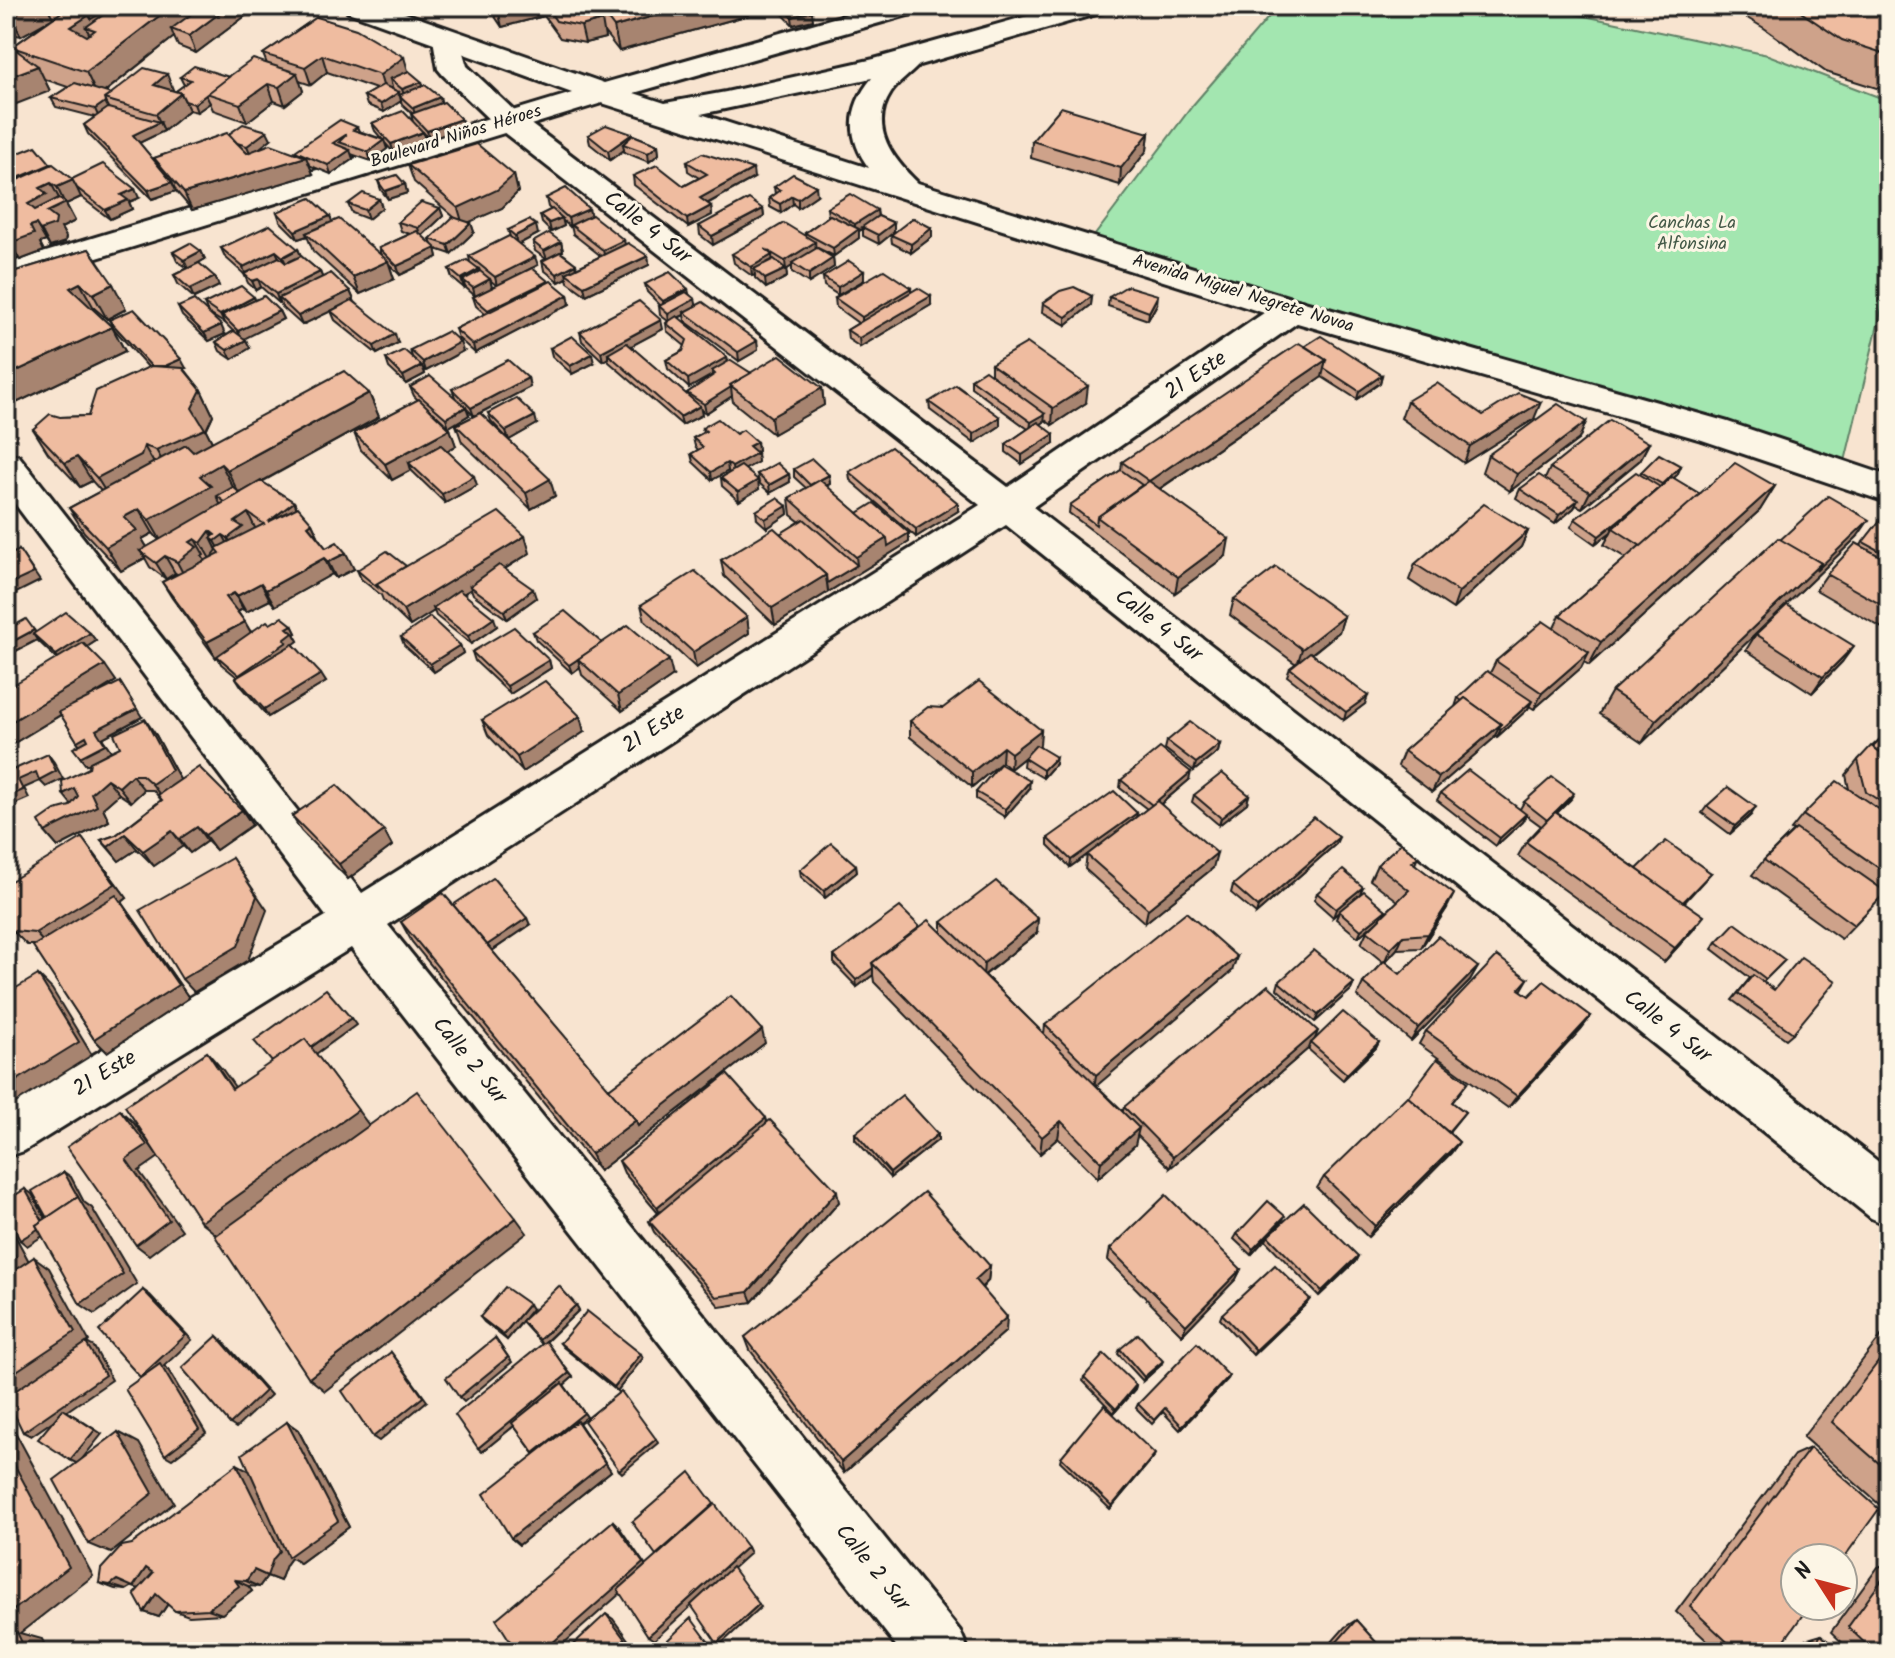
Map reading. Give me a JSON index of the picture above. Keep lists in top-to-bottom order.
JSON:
{
  "streets": {
    "street": [
      "Boulevard Niños Héroes",
      "Calle 4 Sur",
      "Avenida Miguel Negrete Novoa",
      "21 Este",
      "Calle 2 Sur"
    ]
  },
  "crossings": [
    ["Boulevard Niños Héroes", "Calle 4 Sur"],
    ["Boulevard Niños Héroes", "Avenida Miguel Negrete Novoa"],
    ["Calle 4 Sur", "Avenida Miguel Negrete Novoa"],
    ["Calle 4 Sur", "21 Este"],
    ["Avenida Miguel Negrete Novoa", "21 Este"],
    ["21 Este", "Calle 2 Sur"]
  ],
  "parks": ["Canchas La Alfonsina"],
  "north": "top left"
}
